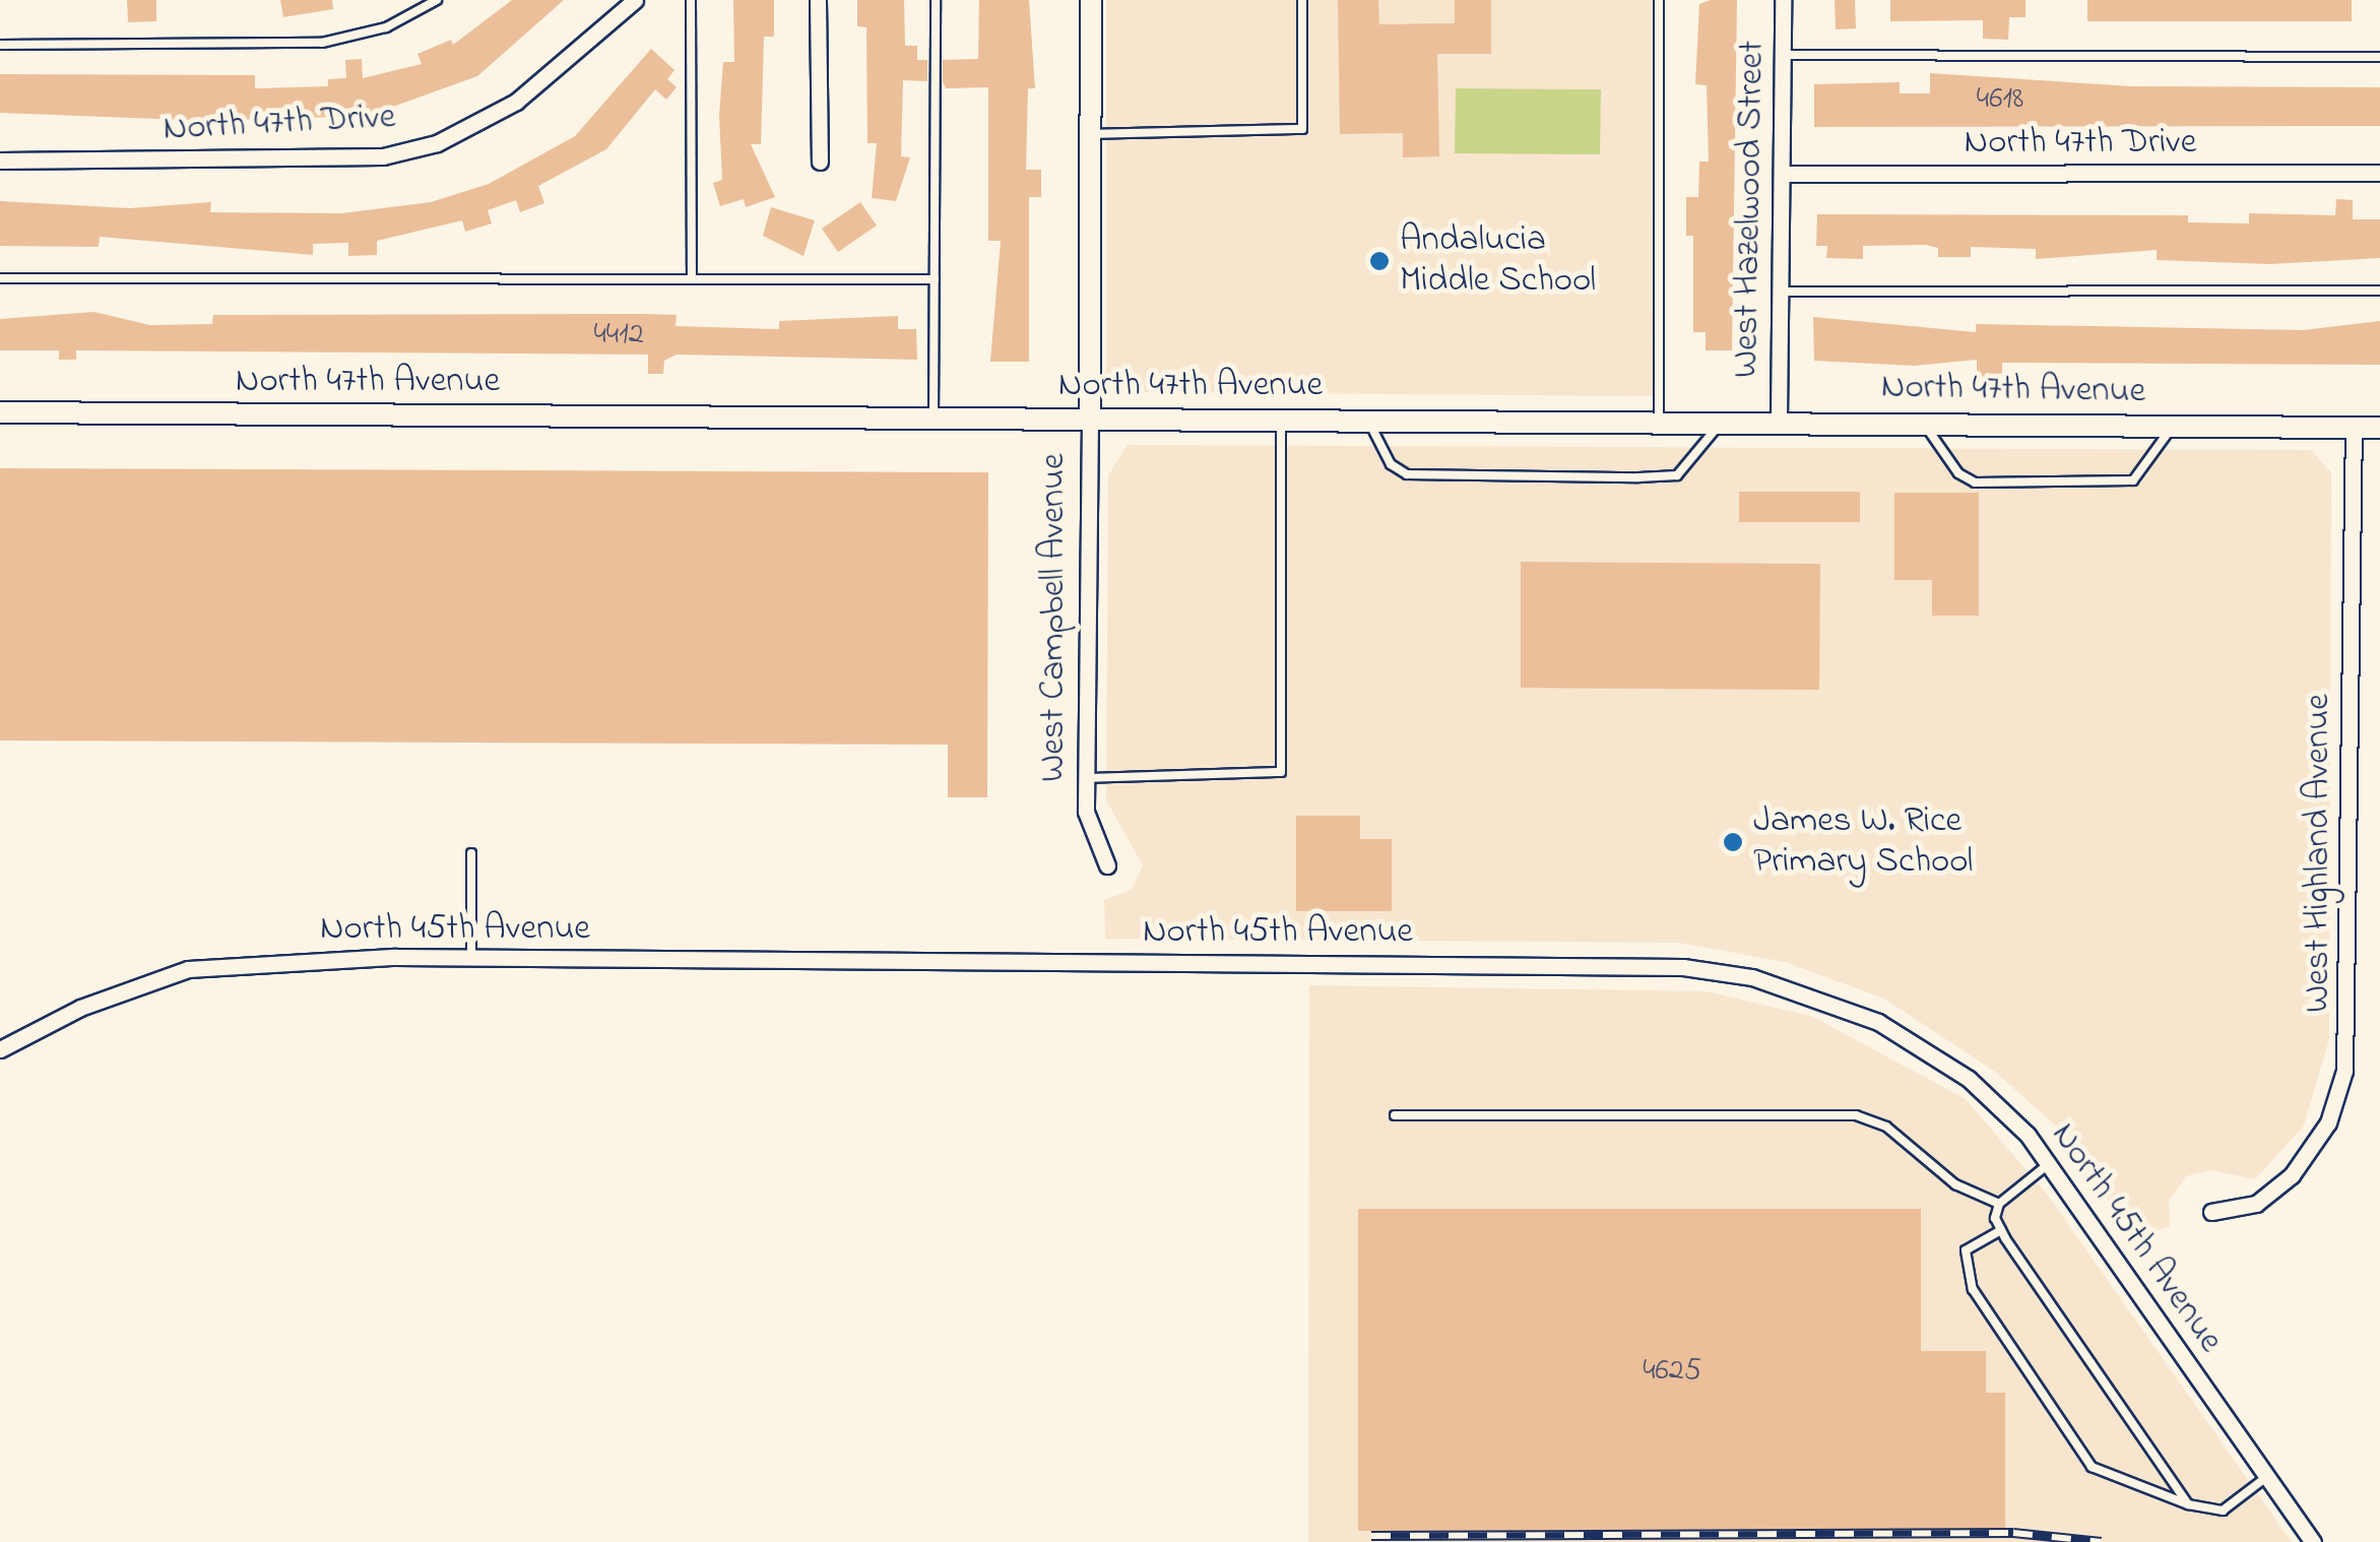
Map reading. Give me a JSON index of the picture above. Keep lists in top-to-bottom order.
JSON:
{
  "streets": {
    "street": [
      "North 47th Drive",
      "West Hazelwood Street",
      "North 47th Avenue",
      "West Campbell Avenue",
      "West Highland Avenue",
      "North 45th Avenue"
    ]
  },
  "crossings": [
    ["North 47th Drive", "West Hazelwood Street"],
    ["West Hazelwood Street", "North 47th Avenue"],
    ["North 47th Avenue", "West Campbell Avenue"],
    ["North 47th Avenue", "West Highland Avenue"]
  ],
  "places": ["Andalucia Middle School", "James W. Rice Primary School"],
  "house_numbers": ["4618", "4412", "4625"]
}
